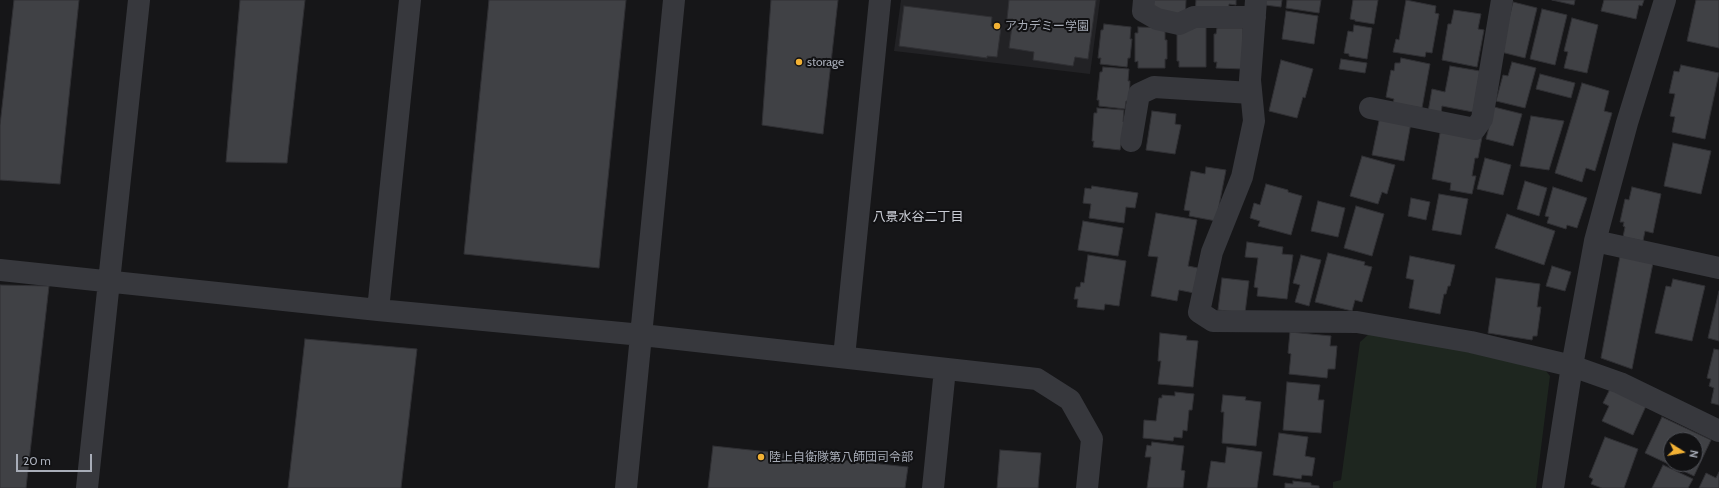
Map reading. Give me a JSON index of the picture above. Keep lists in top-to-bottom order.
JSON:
{
  "districts": ["八景水谷二丁目"],
  "places": ["アカデミー学園", "storage", "陸上自衛隊第八師団司令部"],
  "scale_bar": "20 m",
  "north": "right"
}
